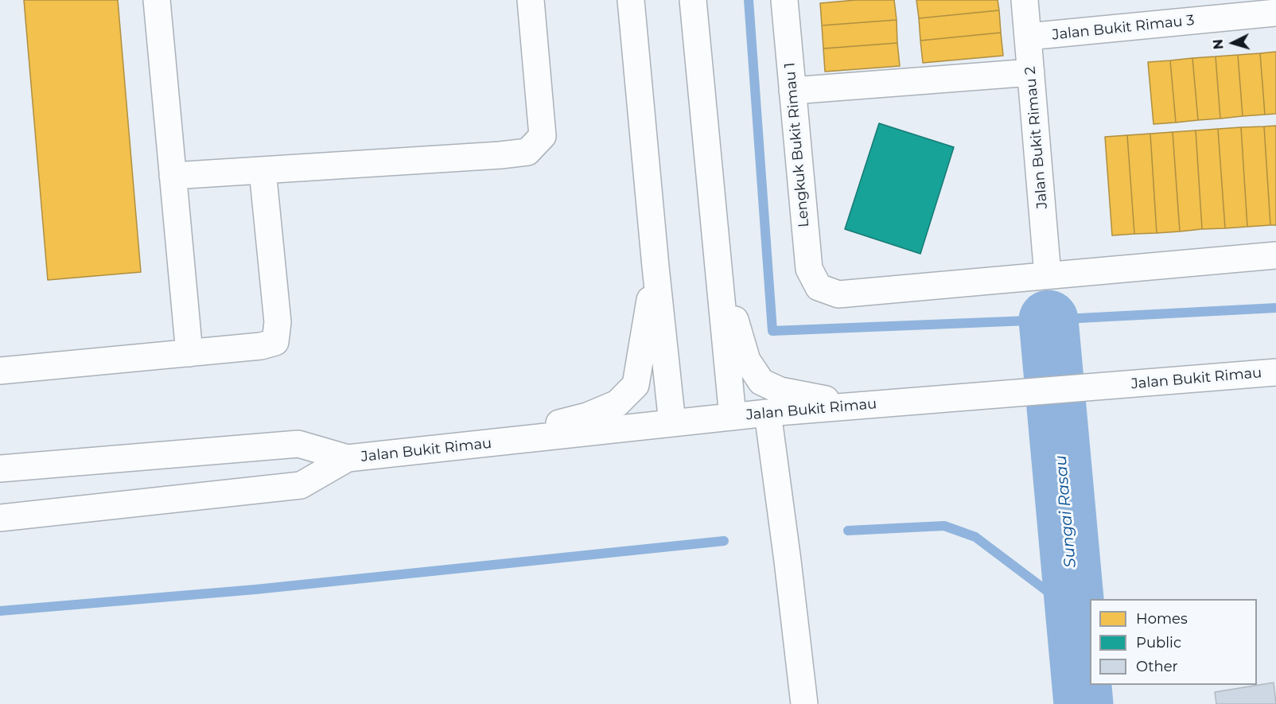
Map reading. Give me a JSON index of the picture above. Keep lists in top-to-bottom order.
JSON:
{
  "streets": {
    "street": [
      "Jalan Bukit Rimau 3",
      "Jalan Bukit Rimau 2",
      "Lengkuk Bukit Rimau 1",
      "Jalan Bukit Rimau"
    ]
  },
  "crossings": [
    ["Jalan Bukit Rimau 3", "Jalan Bukit Rimau 2"],
    ["Jalan Bukit Rimau 2", "Lengkuk Bukit Rimau 1"]
  ],
  "water": ["Sungai Rasau"],
  "legend": ["Homes", "Public", "Other"],
  "north": "left"
}
